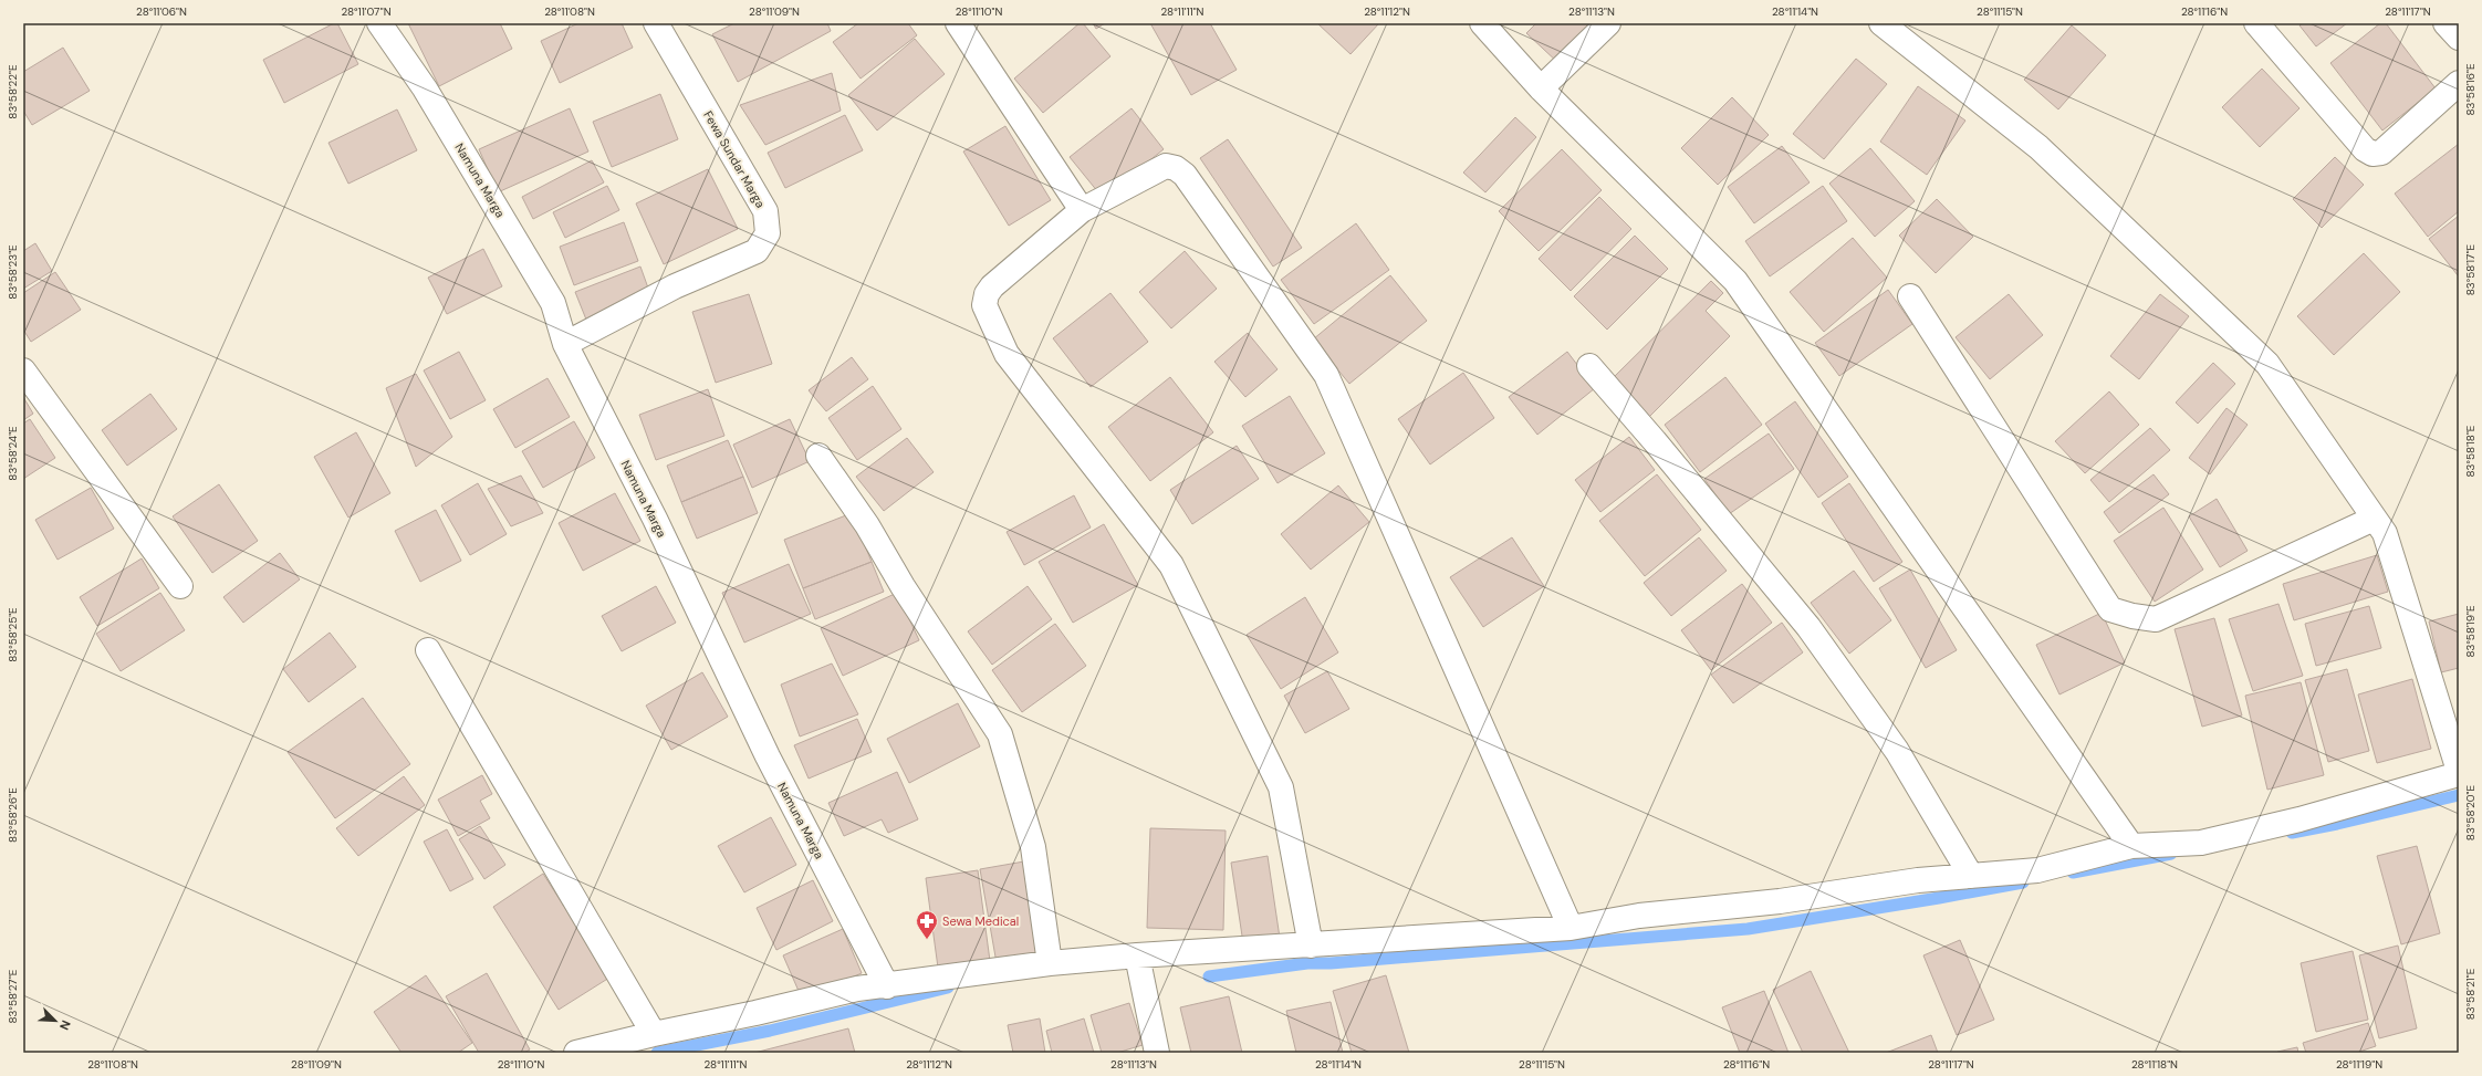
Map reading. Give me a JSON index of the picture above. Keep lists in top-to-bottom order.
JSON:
{
  "streets": {
    "street": ["Fewa Sundar Marga", "Namuna Marga"]
  },
  "crossings": [
    ["Fewa Sundar Marga", "Namuna Marga"]
  ],
  "places": {
    "pharmacy": ["Sewa Medical"]
  },
  "north": "bottom right",
  "coordinates": [
    "28°11'06\"N",
    "28°11'07\"N",
    "28°11'08\"N",
    "28°11'09\"N",
    "28°11'10\"N",
    "28°11'11\"N",
    "28°11'12\"N",
    "28°11'13\"N",
    "28°11'14\"N",
    "28°11'15\"N",
    "28°11'16\"N",
    "28°11'17\"N",
    "83°58'16\"E",
    "83°58'22\"E",
    "83°58'17\"E",
    "83°58'23\"E",
    "83°58'18\"E",
    "83°58'24\"E",
    "83°58'19\"E",
    "83°58'25\"E",
    "83°58'20\"E",
    "83°58'26\"E",
    "83°58'21\"E",
    "83°58'27\"E",
    "28°11'18\"N",
    "28°11'19\"N"
  ]
}
